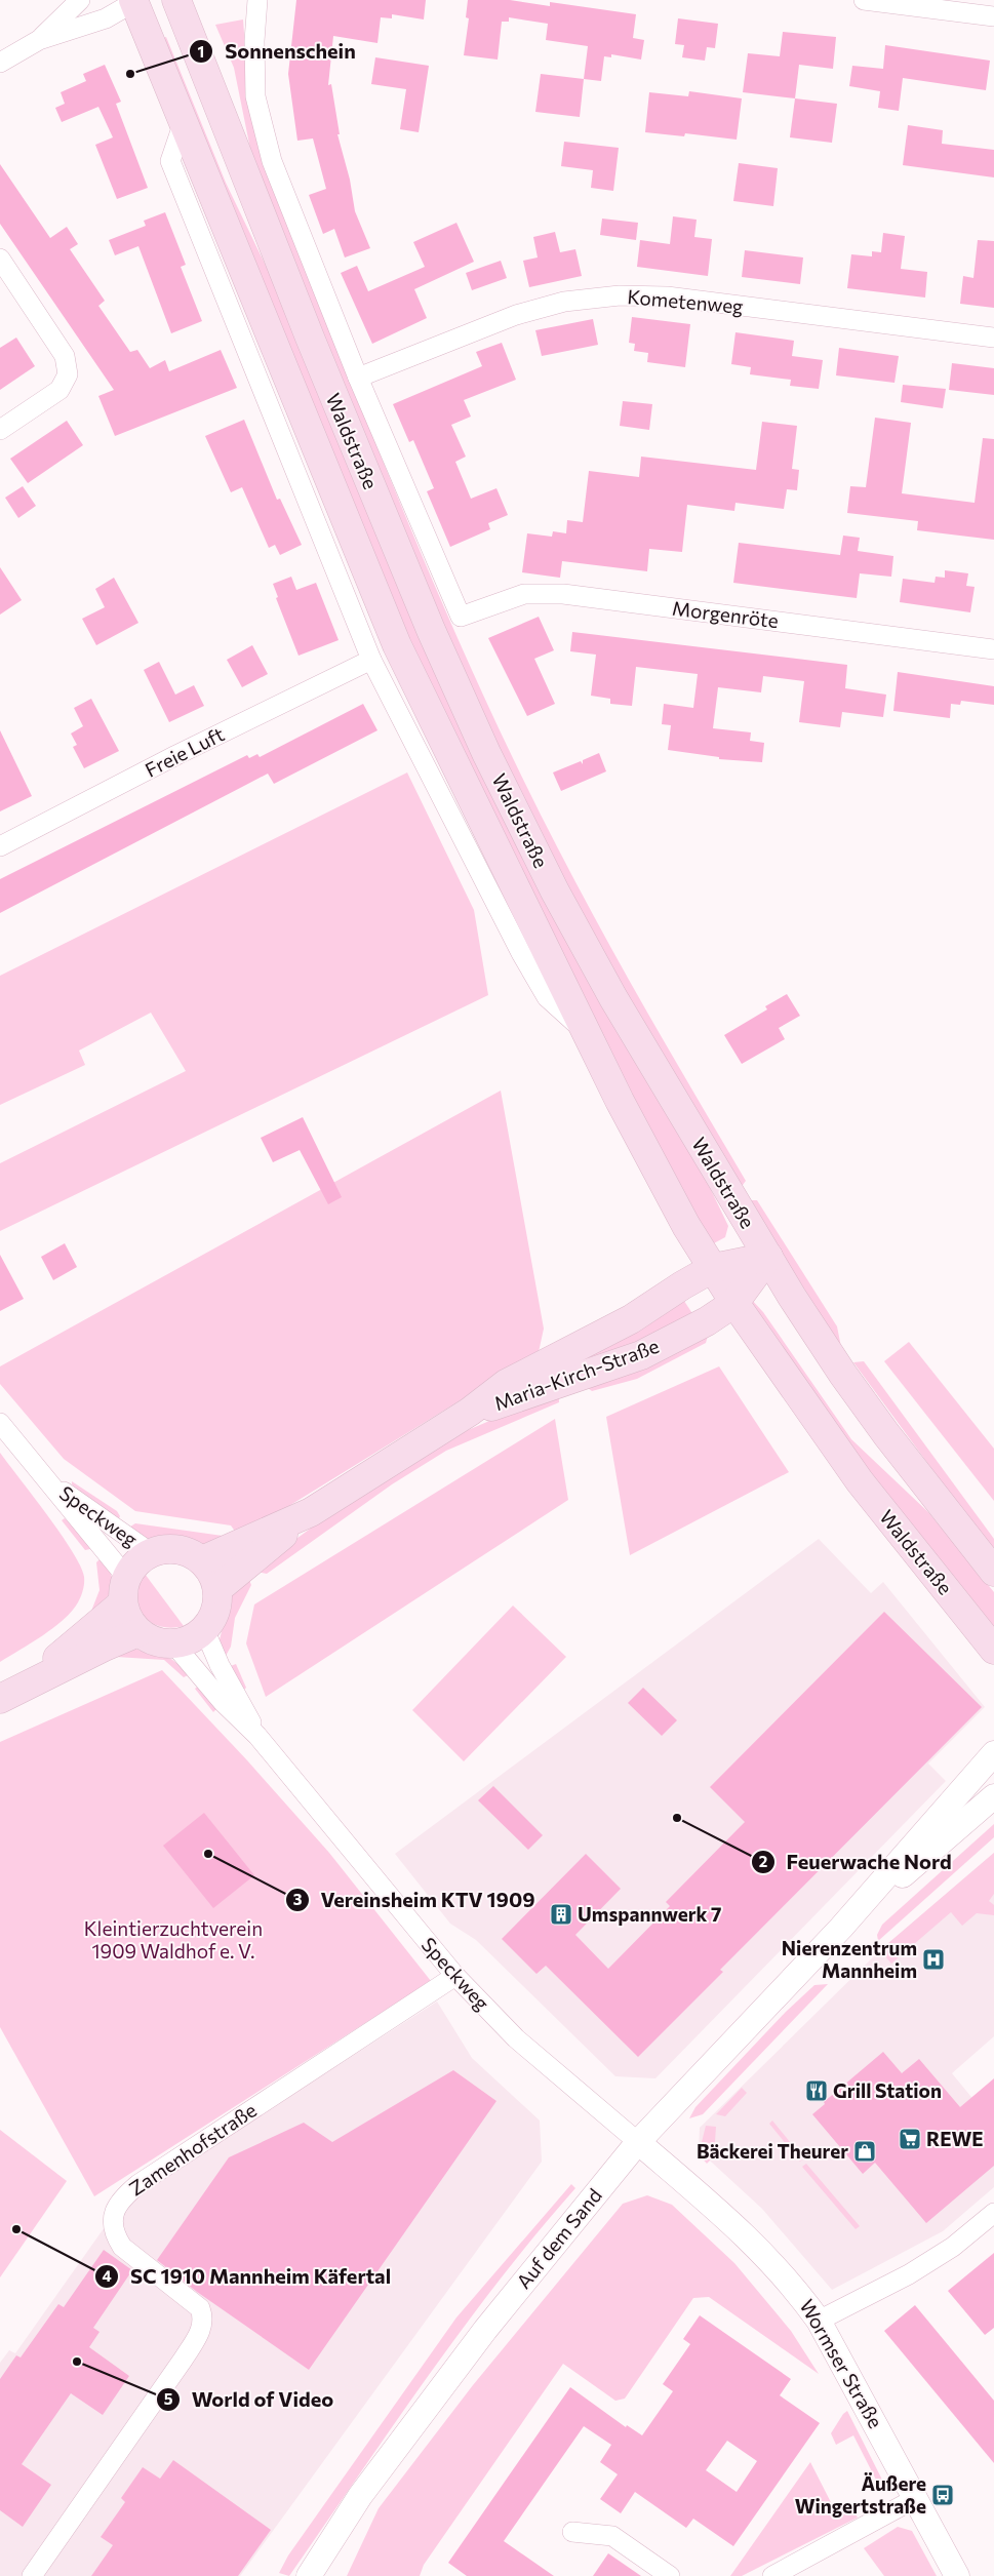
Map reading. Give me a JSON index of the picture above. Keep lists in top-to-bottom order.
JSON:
{
  "streets": {
    "main road": ["Waldstraße", "Maria-Kirch-Straße"],
    "street": [
      "Kometenweg",
      "Morgenröte",
      "Freie Luft",
      "Speckweg",
      "Zamenhofstraße",
      "Auf dem Sand",
      "Wormser Straße"
    ]
  },
  "crossings": [
    ["Kometenweg", "Waldstraße"],
    ["Waldstraße", "Morgenröte"],
    ["Waldstraße", "Freie Luft"],
    ["Waldstraße", "Maria-Kirch-Straße"],
    ["Maria-Kirch-Straße", "Speckweg"],
    ["Speckweg", "Zamenhofstraße"],
    ["Speckweg", "Auf dem Sand"],
    ["Speckweg", "Wormser Straße"],
    ["Auf dem Sand", "Wormser Straße"]
  ],
  "parks": ["Kleintierzuchtverein 1909 Waldhof e. V."],
  "places": {
    "other": [
      "Sonnenschein",
      "Feuerwache Nord",
      "Vereinsheim KTV 1909",
      "SC 1910 Mannheim Käfertal",
      "World of Video"
    ],
    "building": ["Umspannwerk 7"],
    "hospital": ["Nierenzentrum Mannheim"],
    "restaurant": ["Grill Station"],
    "supermarket": ["REWE"],
    "shop": ["Bäckerei Theurer"],
    "bus stop": ["Äußere Wingertstraße"]
  }
}
